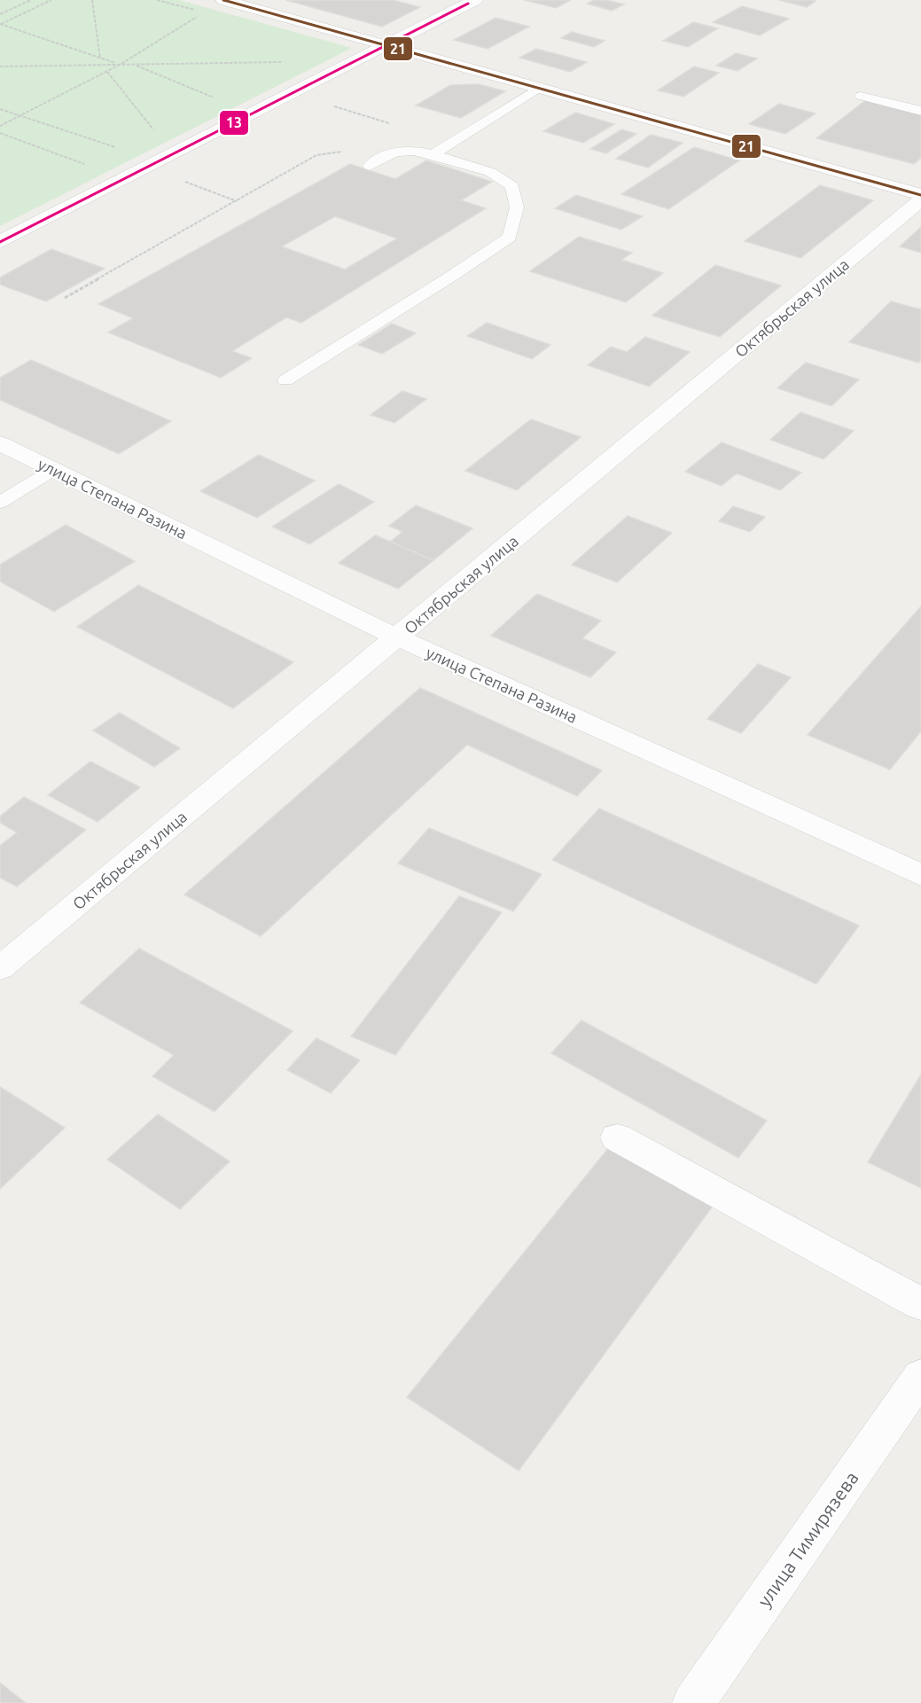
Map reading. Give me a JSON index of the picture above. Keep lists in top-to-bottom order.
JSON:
{
  "streets": {
    "street": ["Октябрьская улица", "улица Степана Разина", "улица Тимирязева"]
  },
  "crossings": [
    ["Октябрьская улица", "улица Степана Разина"]
  ],
  "lines": ["transit line 21", "transit line 13"]
}
